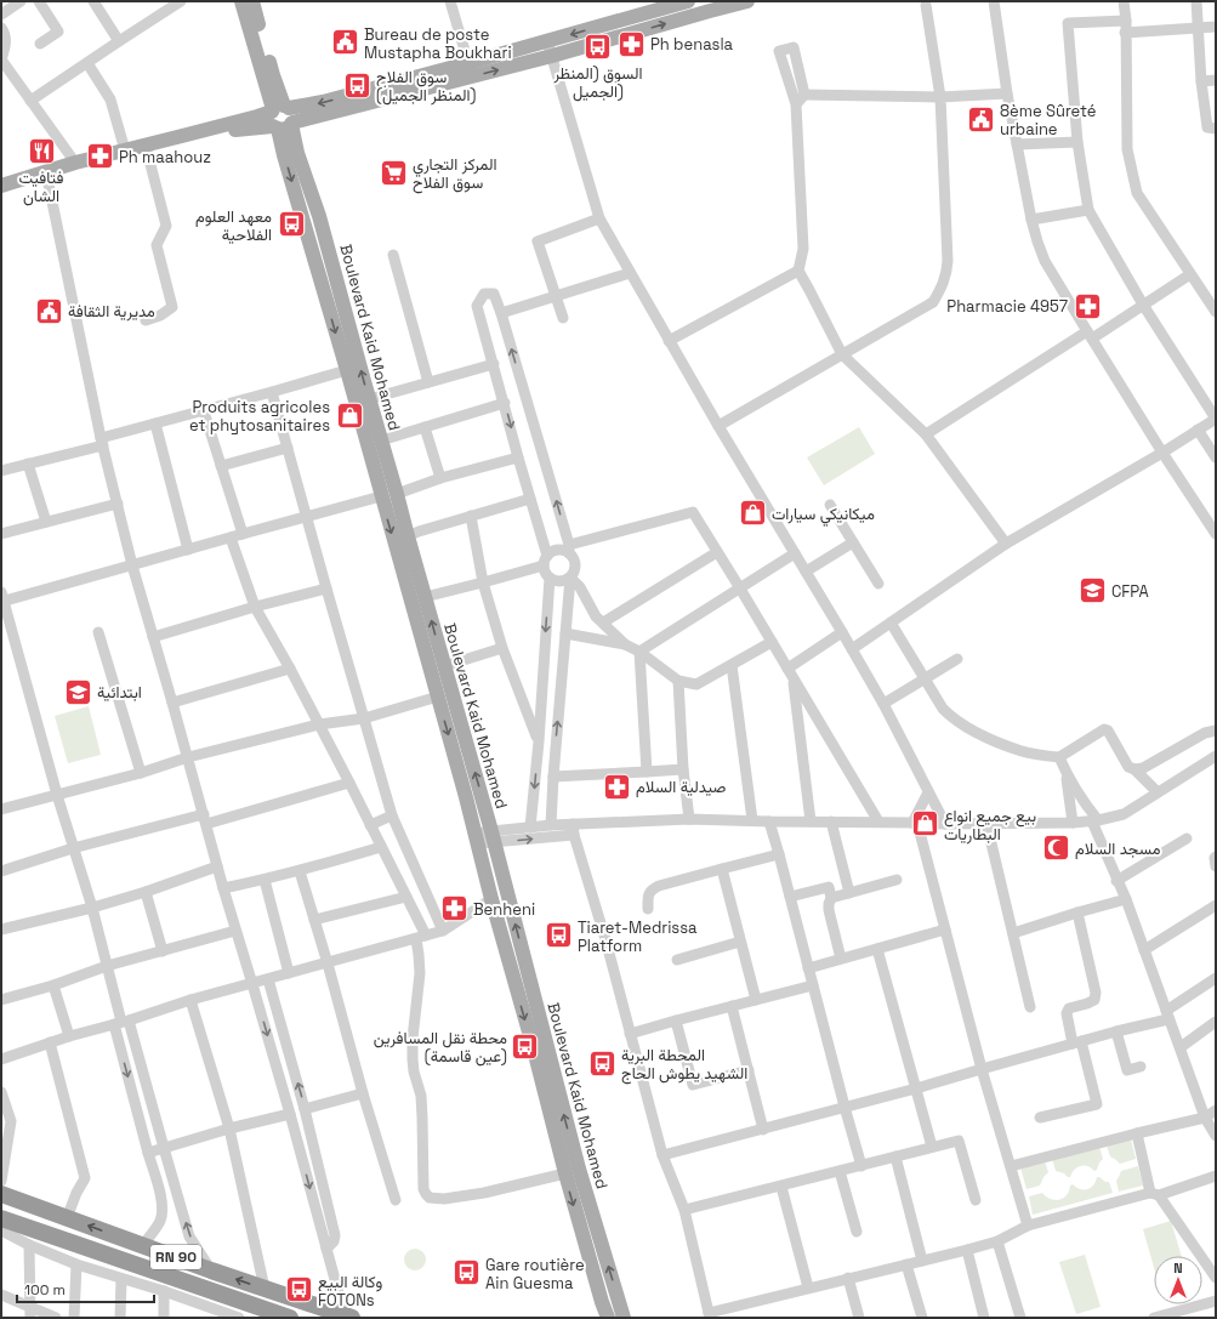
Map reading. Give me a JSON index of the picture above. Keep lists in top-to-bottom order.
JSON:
{
  "streets": {
    "highway": ["RN 90"],
    "main road": ["Boulevard Kaid Mohamed"]
  },
  "places": {
    "public building": ["Bureau de poste Mustapha Boukhari", "8ème Sûreté urbaine", "مديرية الثقافة"],
    "pharmacy": [
      "Ph benasla",
      "Ph maahouz",
      "Pharmacie 4957",
      "صيدلية السلام",
      "Benheni"
    ],
    "bus stop": [
      "السوق (المنظر الجميل)",
      "سوق الفلاح (المنظر الجميل)",
      "معهد العلوم الفلاحية",
      "Tiaret-Medrissa Platform",
      "محطة نقل المسافرين (عين قاسمة)",
      "المحطة البرية الشهيد يطوش الحاج",
      "Gare routière Ain Guesma",
      "وكالة البيع FOTONs"
    ],
    "restaurant": ["فتافيت الشان"],
    "supermarket": ["المركز التجاري سوق الفلاح"],
    "shop": ["Produits agricoles et phytosanitaires", "ميكانيكي سيارات", "بيع جميع انواع البطاريات"],
    "school or university": ["CFPA", "ابتدائية"],
    "mosque": ["مسجد السلام"]
  },
  "scale_bar": "100 m",
  "north": "top"
}
